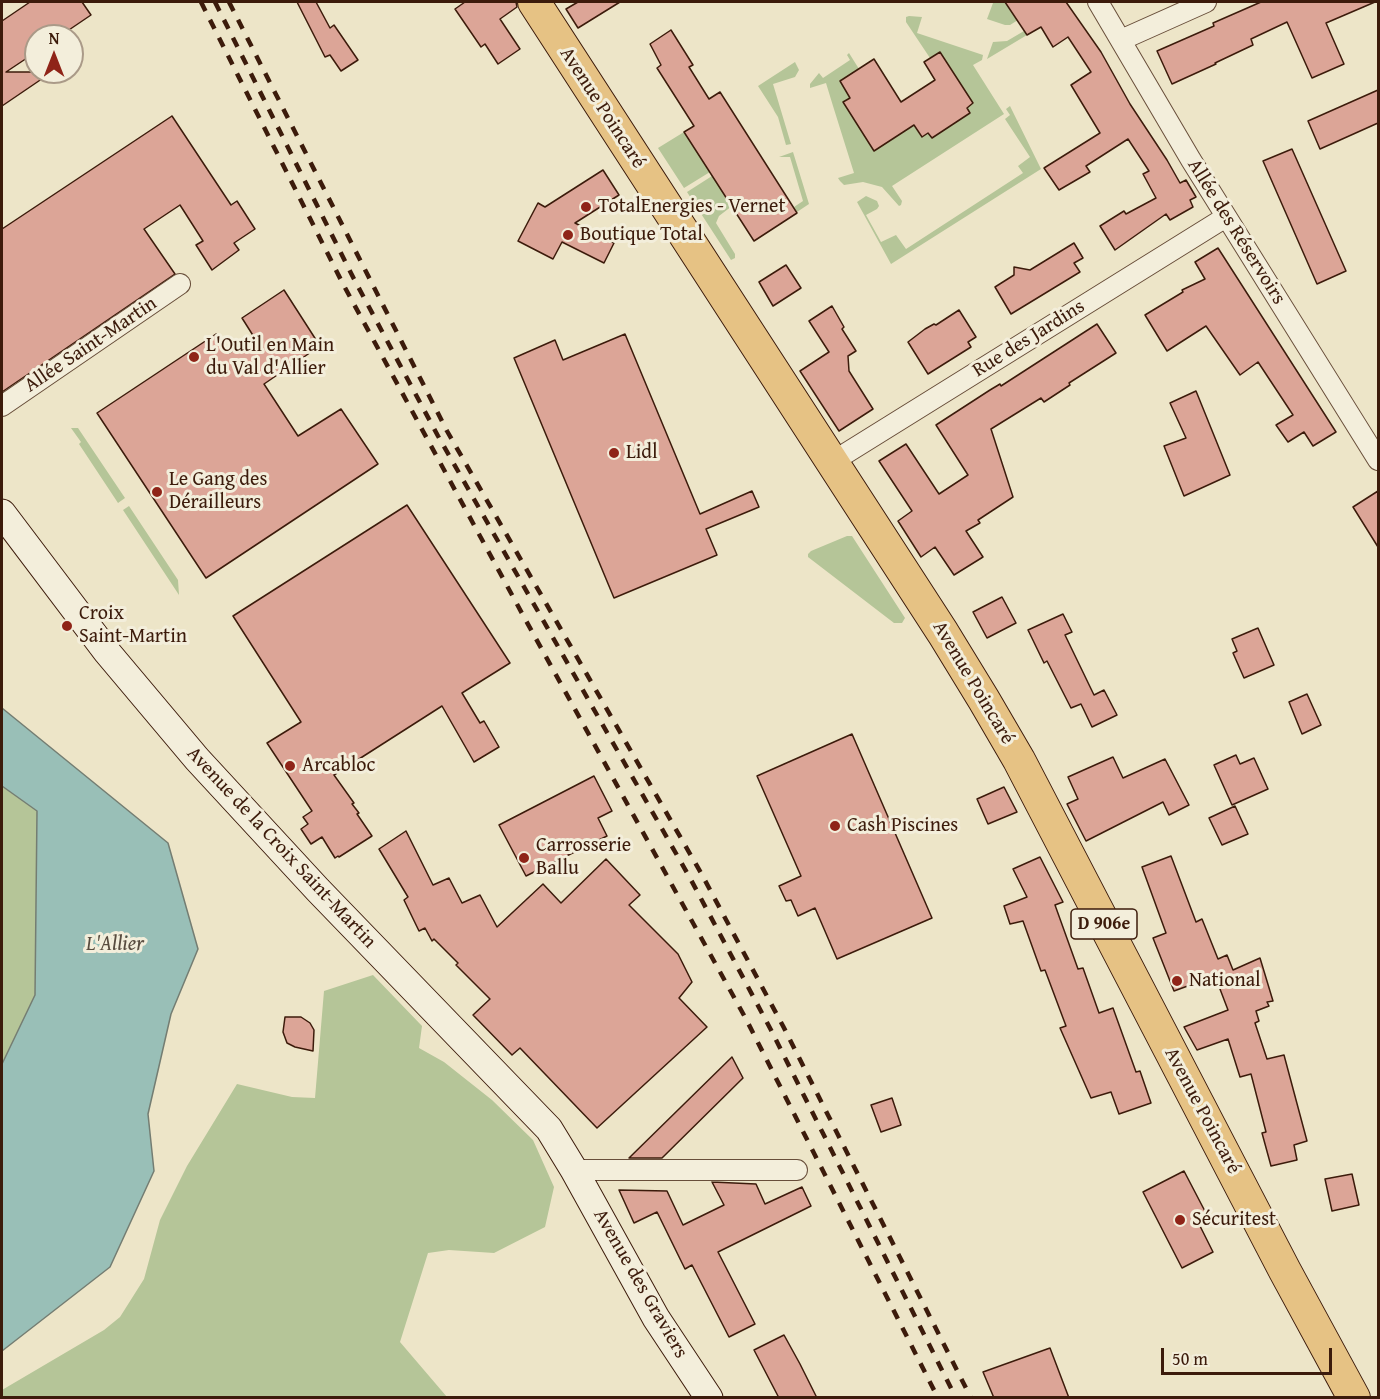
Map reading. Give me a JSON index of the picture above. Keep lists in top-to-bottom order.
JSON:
{
  "streets": {
    "main road": ["Avenue Poincaré", "D 906e"],
    "street": [
      "Allée des Réservoirs",
      "Rue des Jardins",
      "Allée Saint-Martin",
      "Avenue de la Croix Saint-Martin",
      "Avenue des Graviers"
    ]
  },
  "crossings": [
    ["Avenue Poincaré", "Rue des Jardins"],
    ["Allée des Réservoirs", "Rue des Jardins"],
    ["Avenue de la Croix Saint-Martin", "Avenue des Graviers"]
  ],
  "water": ["L'Allier"],
  "places": [
    "TotalEnergies - Vernet",
    "Boutique Total",
    "L'Outil en Main du Val d'Allier",
    "Lidl",
    "Le Gang des Dérailleurs",
    "Croix Saint-Martin",
    "Arcabloc",
    "Cash Piscines",
    "Carrosserie Ballu",
    "National",
    "Sécuritest"
  ],
  "scale_bar": "50 m",
  "north": "top"
}
